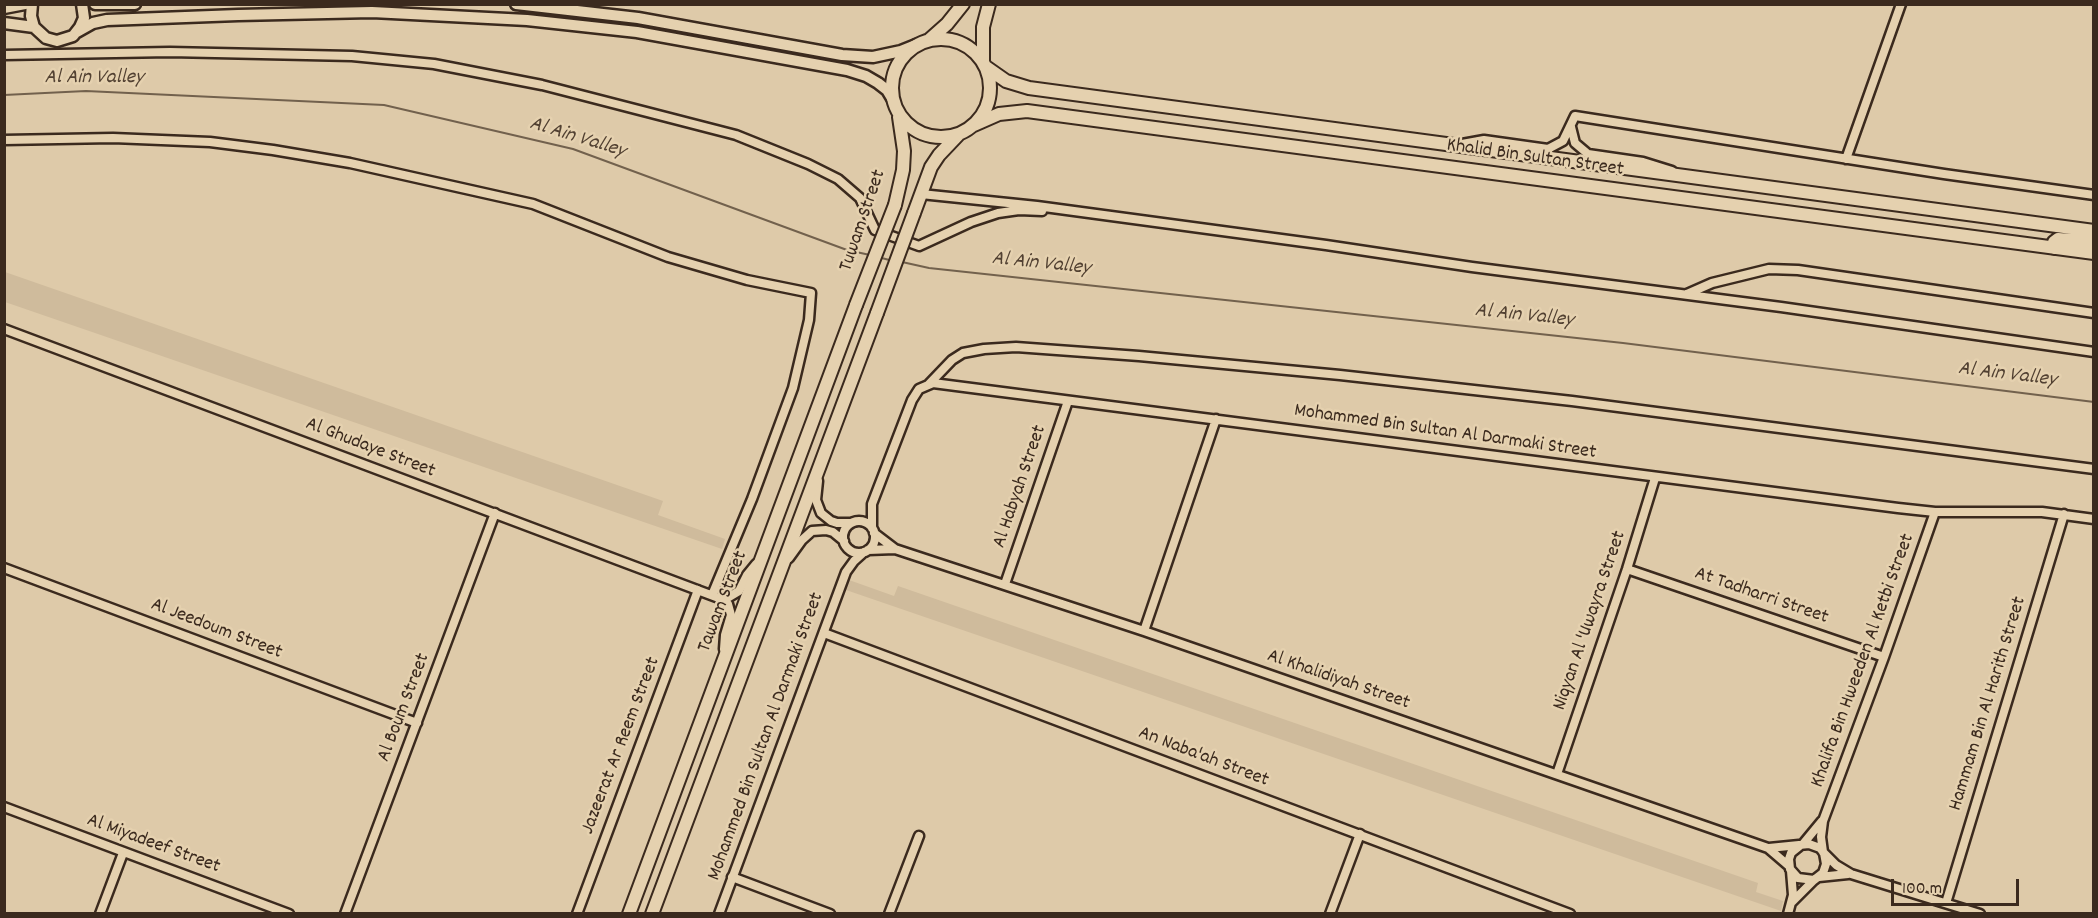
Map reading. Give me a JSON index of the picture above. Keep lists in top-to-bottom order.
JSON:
{
  "streets": {
    "main road": ["Khalid Bin Sultan Street", "Tuwam Street", "Tawam Street"],
    "street": [
      "Mohammed Bin Sultan Al Darmaki Street",
      "Al Ghudaye Street",
      "Al Habyah Street",
      "At Tadharri Street",
      "Niqyan Al 'Uwayra Street",
      "Al Jeedoum Street",
      "Khalifa Bin Hweeden Al Ketbi Street",
      "Al Khalidiyah Street",
      "Hammam Bin Al Harith Street",
      "Al Boum Street",
      "Jazeerat Ar Reem Street",
      "An Naba'ah Street",
      "Al Miyadeef Street"
    ]
  },
  "crossings": [
    ["Khalid Bin Sultan Street", "Tuwam Street"],
    ["Tuwam Street", "Tawam Street"],
    ["Mohammed Bin Sultan Al Darmaki Street", "Al Habyah Street"],
    ["Mohammed Bin Sultan Al Darmaki Street", "Niqyan Al 'Uwayra Street"],
    ["Mohammed Bin Sultan Al Darmaki Street", "Khalifa Bin Hweeden Al Ketbi Street"],
    ["Mohammed Bin Sultan Al Darmaki Street", "Al Khalidiyah Street"],
    ["Mohammed Bin Sultan Al Darmaki Street", "Hammam Bin Al Harith Street"],
    ["Mohammed Bin Sultan Al Darmaki Street", "An Naba'ah Street"],
    ["Al Ghudaye Street", "Al Boum Street"],
    ["Al Ghudaye Street", "Jazeerat Ar Reem Street"],
    ["Al Habyah Street", "Al Khalidiyah Street"],
    ["At Tadharri Street", "Niqyan Al 'Uwayra Street"],
    ["At Tadharri Street", "Khalifa Bin Hweeden Al Ketbi Street"],
    ["Niqyan Al 'Uwayra Street", "Al Khalidiyah Street"],
    ["Al Jeedoum Street", "Al Boum Street"],
    ["Khalifa Bin Hweeden Al Ketbi Street", "Al Khalidiyah Street"]
  ],
  "water": ["Al Ain Valley"],
  "scale_bar": "100 m"
}
